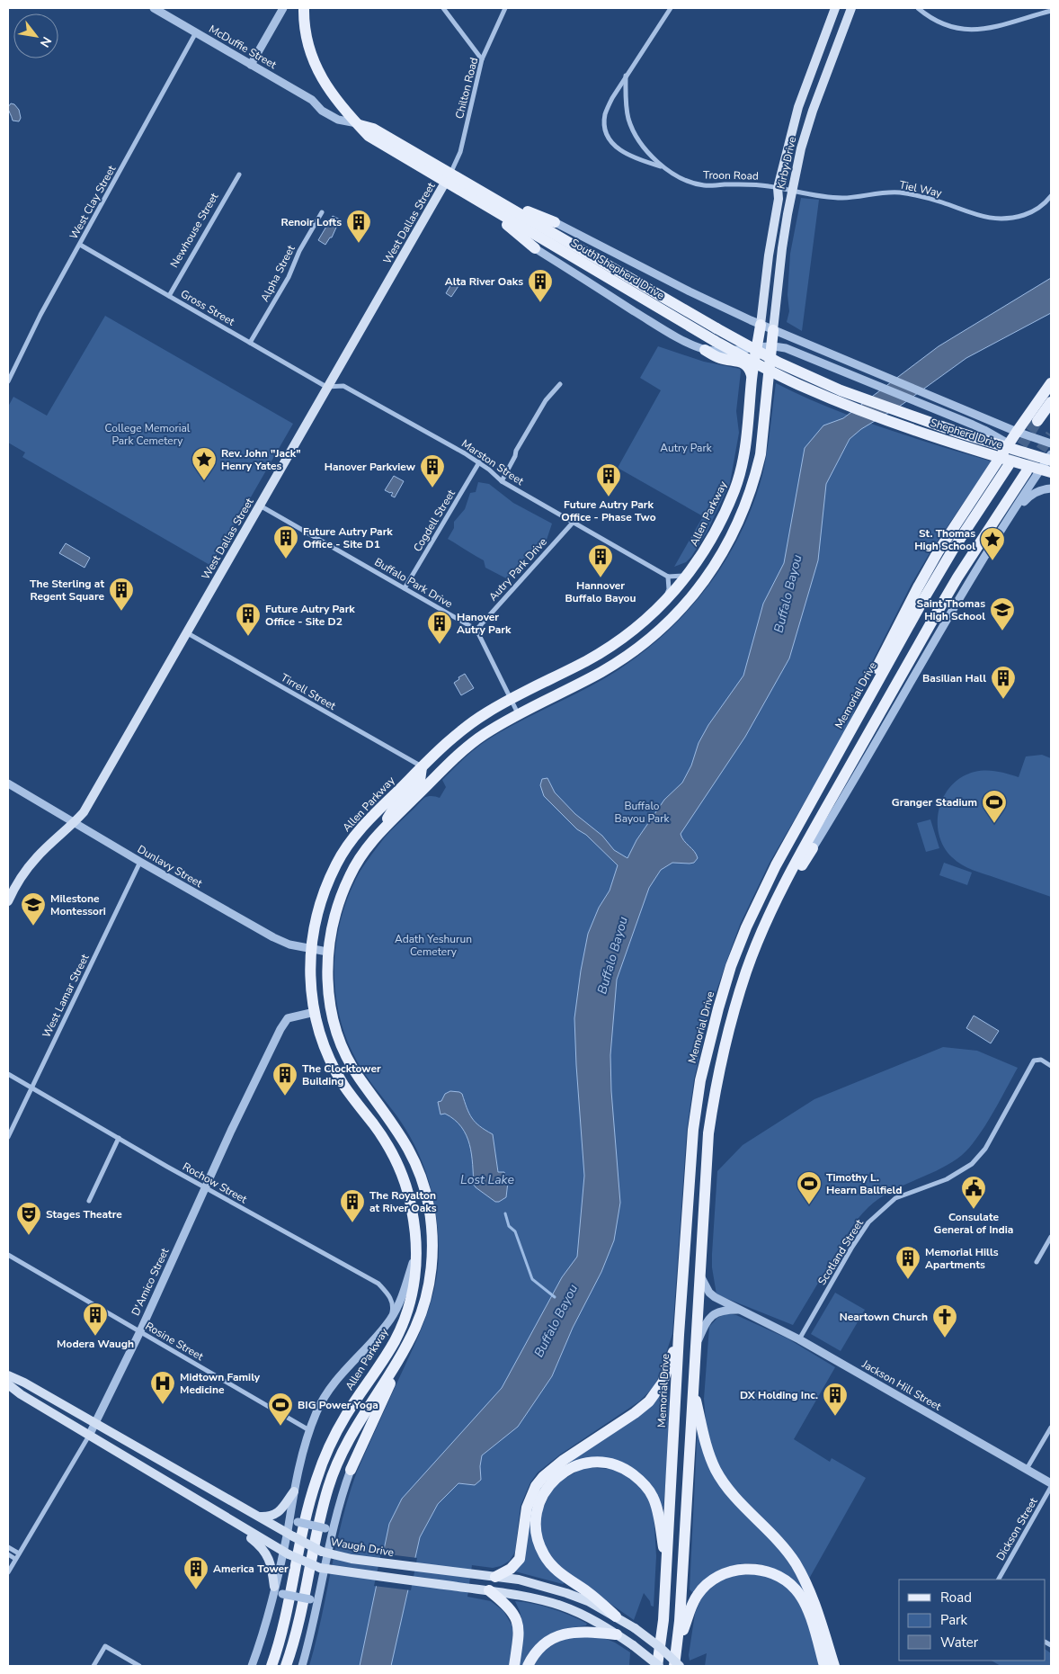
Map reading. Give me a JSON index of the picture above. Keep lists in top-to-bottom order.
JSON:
{
  "streets": {
    "main road": [
      "Kirby Drive",
      "West Dallas Street",
      "South Shepherd Drive",
      "Shepherd Drive",
      "Allen Parkway",
      "Memorial Drive",
      "Waugh Drive"
    ],
    "street": [
      "McDuffie Street",
      "Chilton Road",
      "Troon Road",
      "Tiel Way",
      "West Clay Street",
      "Newhouse Street",
      "Alpha Street",
      "Gross Street",
      "Marston Street",
      "Cogdell Street",
      "Autry Park Drive",
      "Buffalo Park Drive",
      "Tirrell Street",
      "Dunlavy Street",
      "West Lamar Street",
      "Rochow Street",
      "Scotland Street",
      "D'Amico Street",
      "Rosine Street",
      "Jackson Hill Street",
      "Dickson Street"
    ]
  },
  "crossings": [
    ["McDuffie Street", "West Clay Street"],
    ["McDuffie Street", "South Shepherd Drive"],
    ["Chilton Road", "West Dallas Street"],
    ["Chilton Road", "South Shepherd Drive"],
    ["Kirby Drive", "Troon Road"],
    ["Kirby Drive", "Tiel Way"],
    ["Kirby Drive", "Allen Parkway"],
    ["Troon Road", "Tiel Way"],
    ["West Clay Street", "Gross Street"],
    ["West Dallas Street", "South Shepherd Drive"],
    ["West Dallas Street", "Gross Street"],
    ["West Dallas Street", "Marston Street"],
    ["West Dallas Street", "Buffalo Park Drive"],
    ["West Dallas Street", "Tirrell Street"],
    ["West Dallas Street", "Dunlavy Street"],
    ["Newhouse Street", "Gross Street"],
    ["South Shepherd Drive", "Shepherd Drive"],
    ["Alpha Street", "Gross Street"],
    ["Gross Street", "Marston Street"],
    ["Marston Street", "Cogdell Street"],
    ["Marston Street", "Autry Park Drive"],
    ["Allen Parkway", "Tirrell Street"],
    ["Allen Parkway", "Dunlavy Street"],
    ["Allen Parkway", "D'Amico Street"],
    ["Cogdell Street", "Buffalo Park Drive"],
    ["Autry Park Drive", "Buffalo Park Drive"],
    ["Dunlavy Street", "West Lamar Street"],
    ["West Lamar Street", "Rochow Street"],
    ["Rochow Street", "D'Amico Street"],
    ["Scotland Street", "Jackson Hill Street"],
    ["D'Amico Street", "Rosine Street"],
    ["D'Amico Street", "Waugh Drive"],
    ["Jackson Hill Street", "Dickson Street"]
  ],
  "water": ["Buffalo Bayou", "Lost Lake"],
  "parks": [
    "College Memorial Park Cemetery",
    "Autry Park",
    "Buffalo Bayou Park",
    "Adath Yeshurun Cemetery"
  ],
  "places": {
    "building": [
      "Renoir Lofts",
      "Alta River Oaks",
      "Hanover Parkview",
      "Future Autry Park Office - Phase Two",
      "Future Autry Park Office - Site D1",
      "Hannover Buffalo Bayou",
      "The Sterling at Regent Square",
      "Future Autry Park Office - Site D2",
      "Hanover Autry Park",
      "Basilian Hall",
      "The Clocktower Building",
      "The Royalton at River Oaks",
      "Memorial Hills Apartments",
      "Modera Waugh",
      "DX Holding Inc.",
      "America Tower"
    ],
    "place": ["Rev. John \"Jack\" Henry Yates", "St. Thomas High School"],
    "school or university": ["Saint Thomas High School", "Milestone Montessori"],
    "sports": ["Granger Stadium", "Timothy L. Hearn Ballfield", "BIG Power Yoga"],
    "public building": ["Consulate General of India"],
    "theatre": ["Stages Theatre"],
    "church": ["Neartown Church"],
    "hospital": ["Midtown Family Medicine"]
  },
  "legend": ["Road", "Park", "Water"],
  "north": "bottom right"
}
